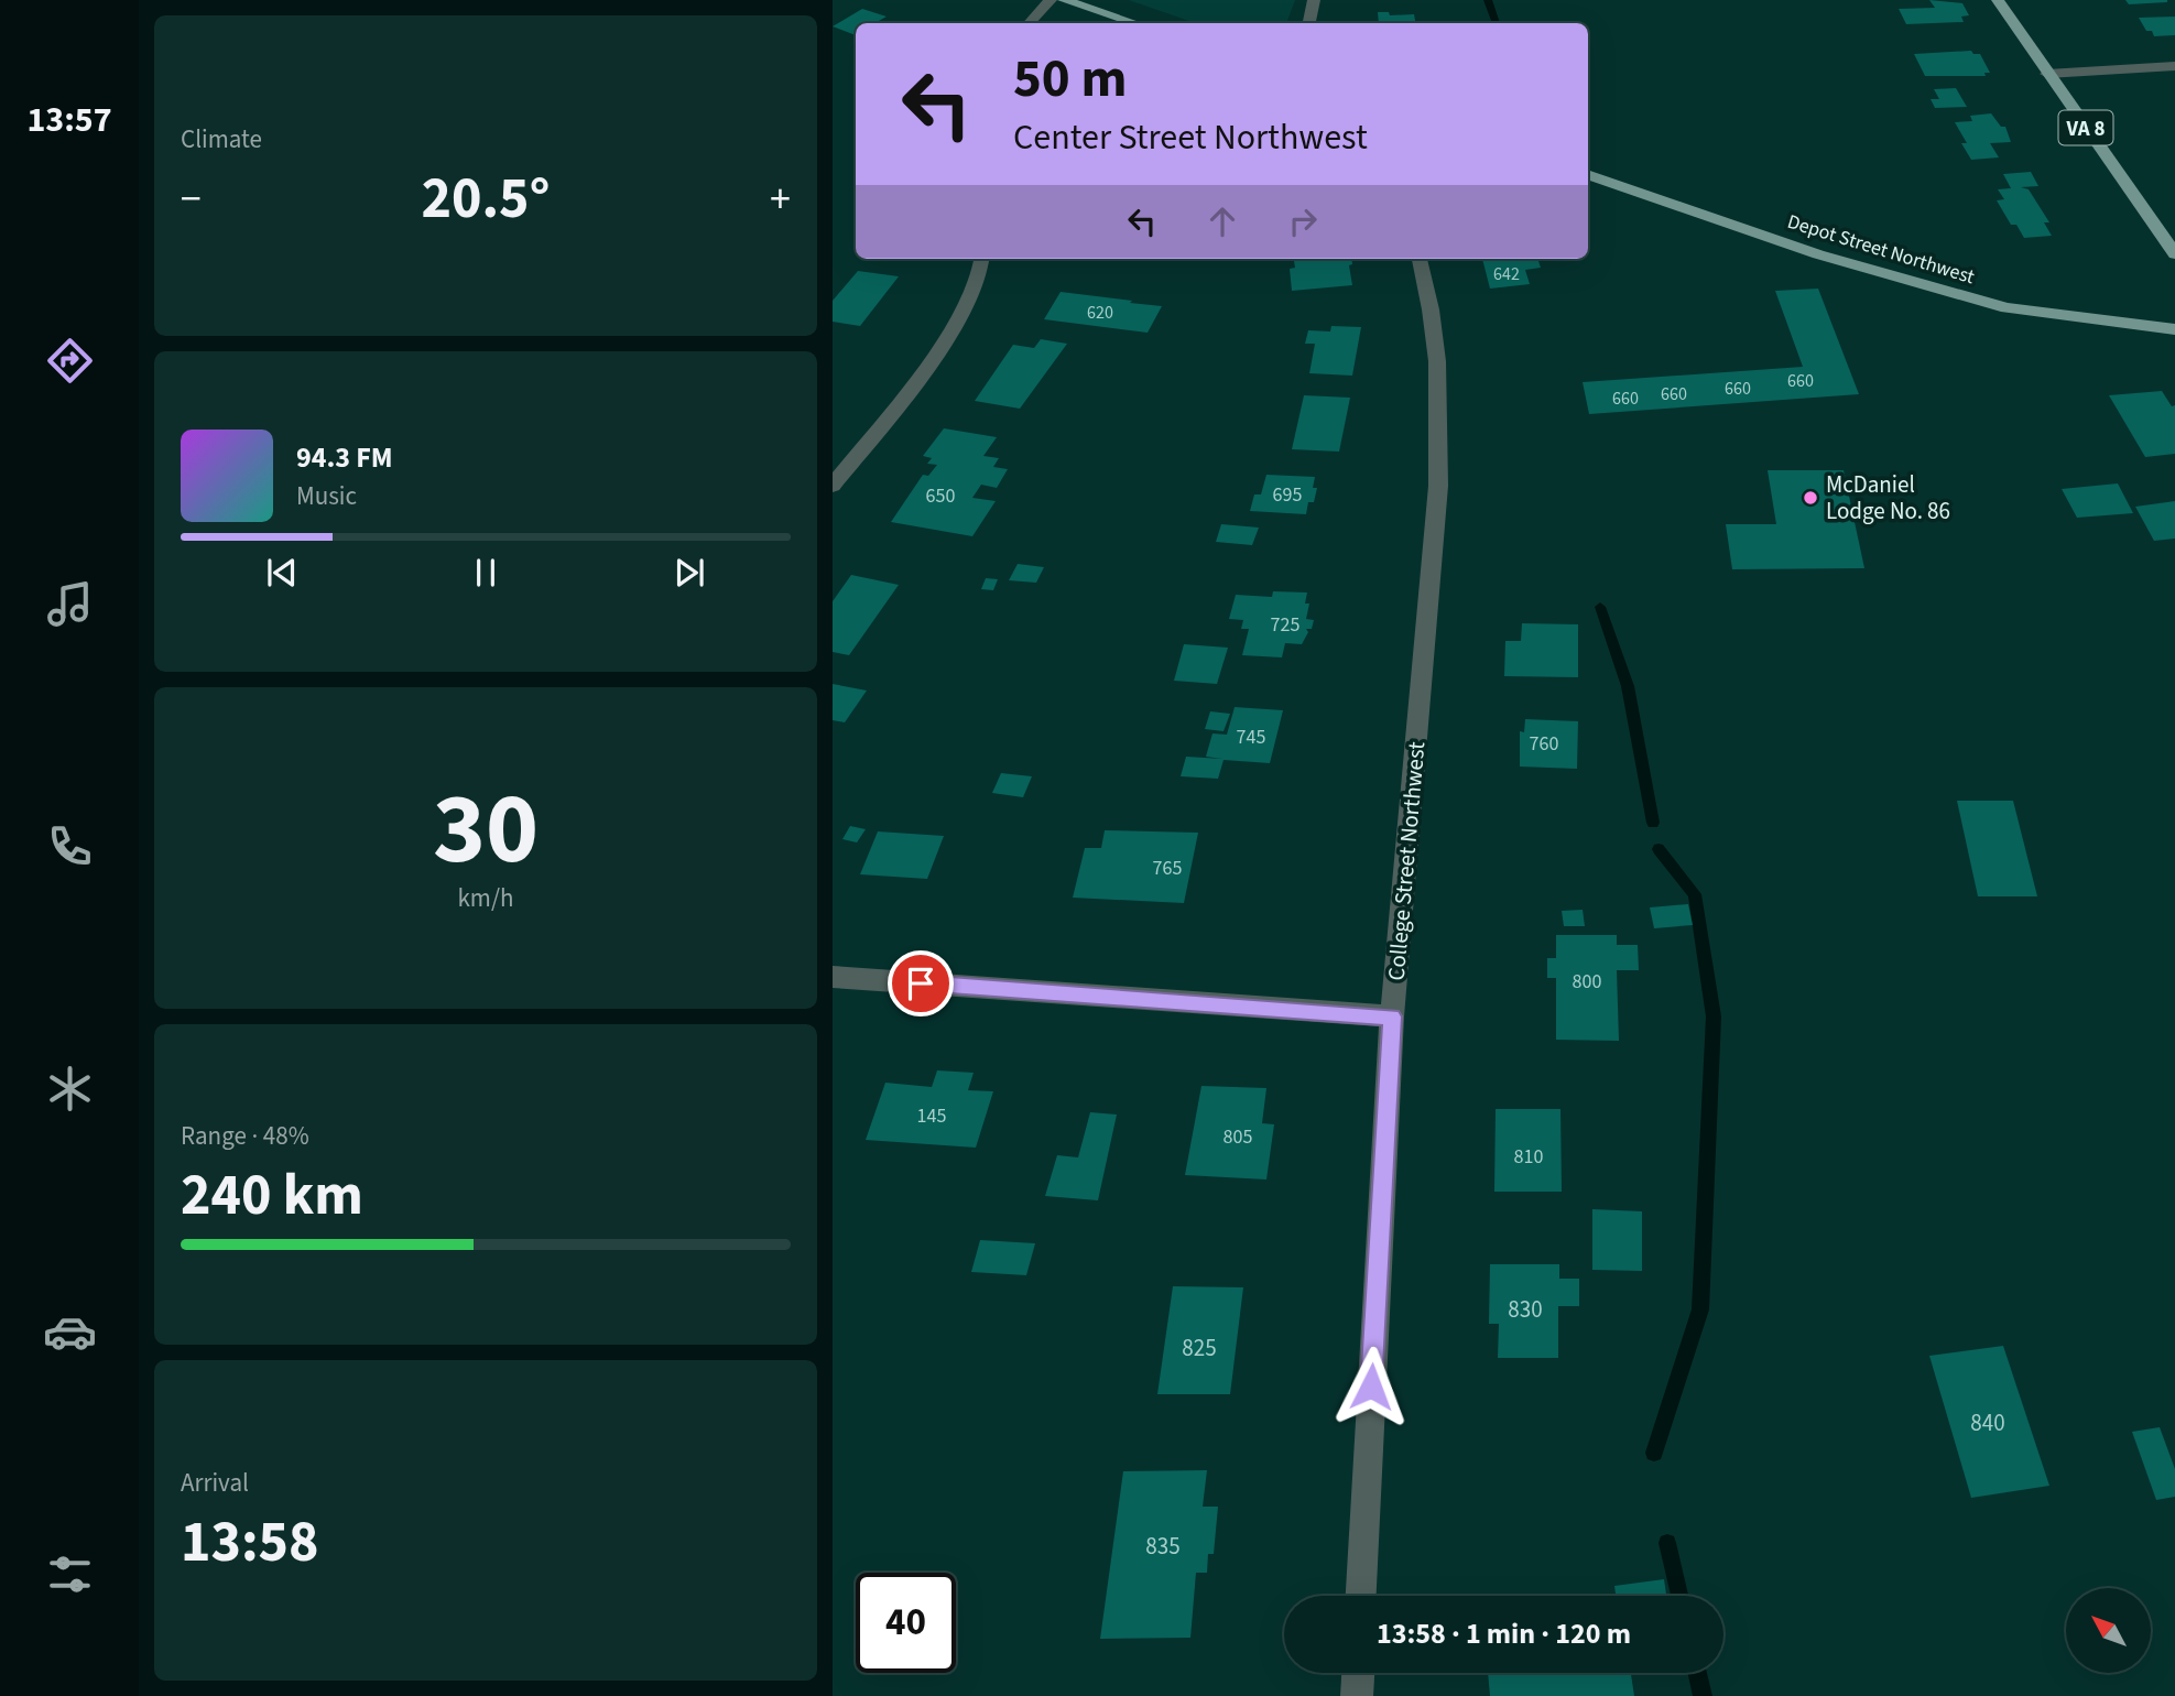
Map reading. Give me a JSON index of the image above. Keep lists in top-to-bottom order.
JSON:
{
  "streets": {
    "main road": ["VA 8", "Depot Street Northwest"],
    "street": ["College Street Northwest"]
  },
  "places": ["McDaniel Lodge No. 86"],
  "house_numbers": [
    "642",
    "620",
    "660",
    "660",
    "660",
    "660",
    "695",
    "650",
    "725",
    "745",
    "760",
    "765",
    "800",
    "145",
    "805",
    "810",
    "830",
    "825",
    "840",
    "835"
  ],
  "north": "top left",
  "page": {
    "tabs": "13:57",
    "tile": [
      "Climate",
      ["30", "km/h"],
      ["Range · 48%", "240 km"],
      ["Arrival", "13:58"]
    ],
    "turn": ["50 m", "Center Street Northwest"],
    "heat": ["−", "20.5°", "+"],
    "song": ["94.3 FM", "Music"],
    "limit": "40",
    "trip": "13:58 · 1 min · 120 m"
  }
}
